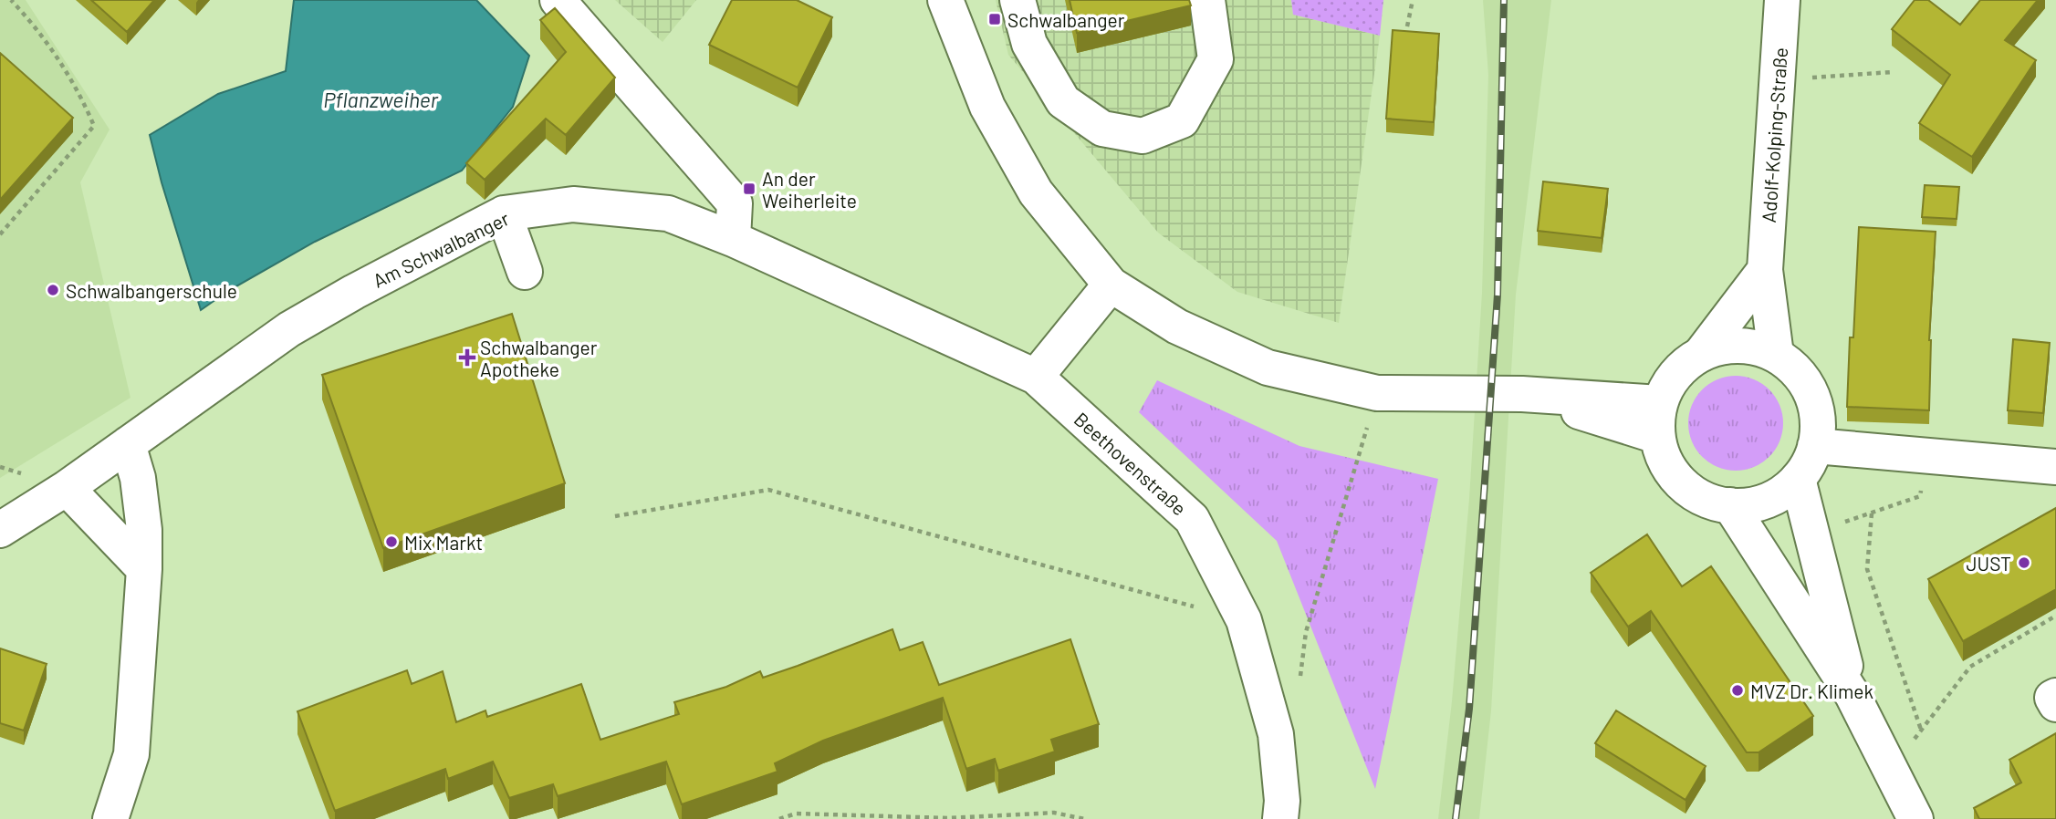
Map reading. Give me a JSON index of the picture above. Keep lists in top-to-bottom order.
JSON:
{
  "streets": {
    "street": ["Adolf-Kolping-Straße", "Am Schwalbanger", "Beethovenstraße"]
  },
  "crossings": [
    ["Am Schwalbanger", "Beethovenstraße"]
  ],
  "water": ["Pflanzweiher"],
  "places": {
    "transit": ["Schwalbanger", "An der Weiherleite"],
    "other": [
      "Schwalbangerschule",
      "Mix Markt",
      "JUST",
      "MVZ Dr. Klimek"
    ],
    "health": ["Schwalbanger Apotheke"]
  }
}
